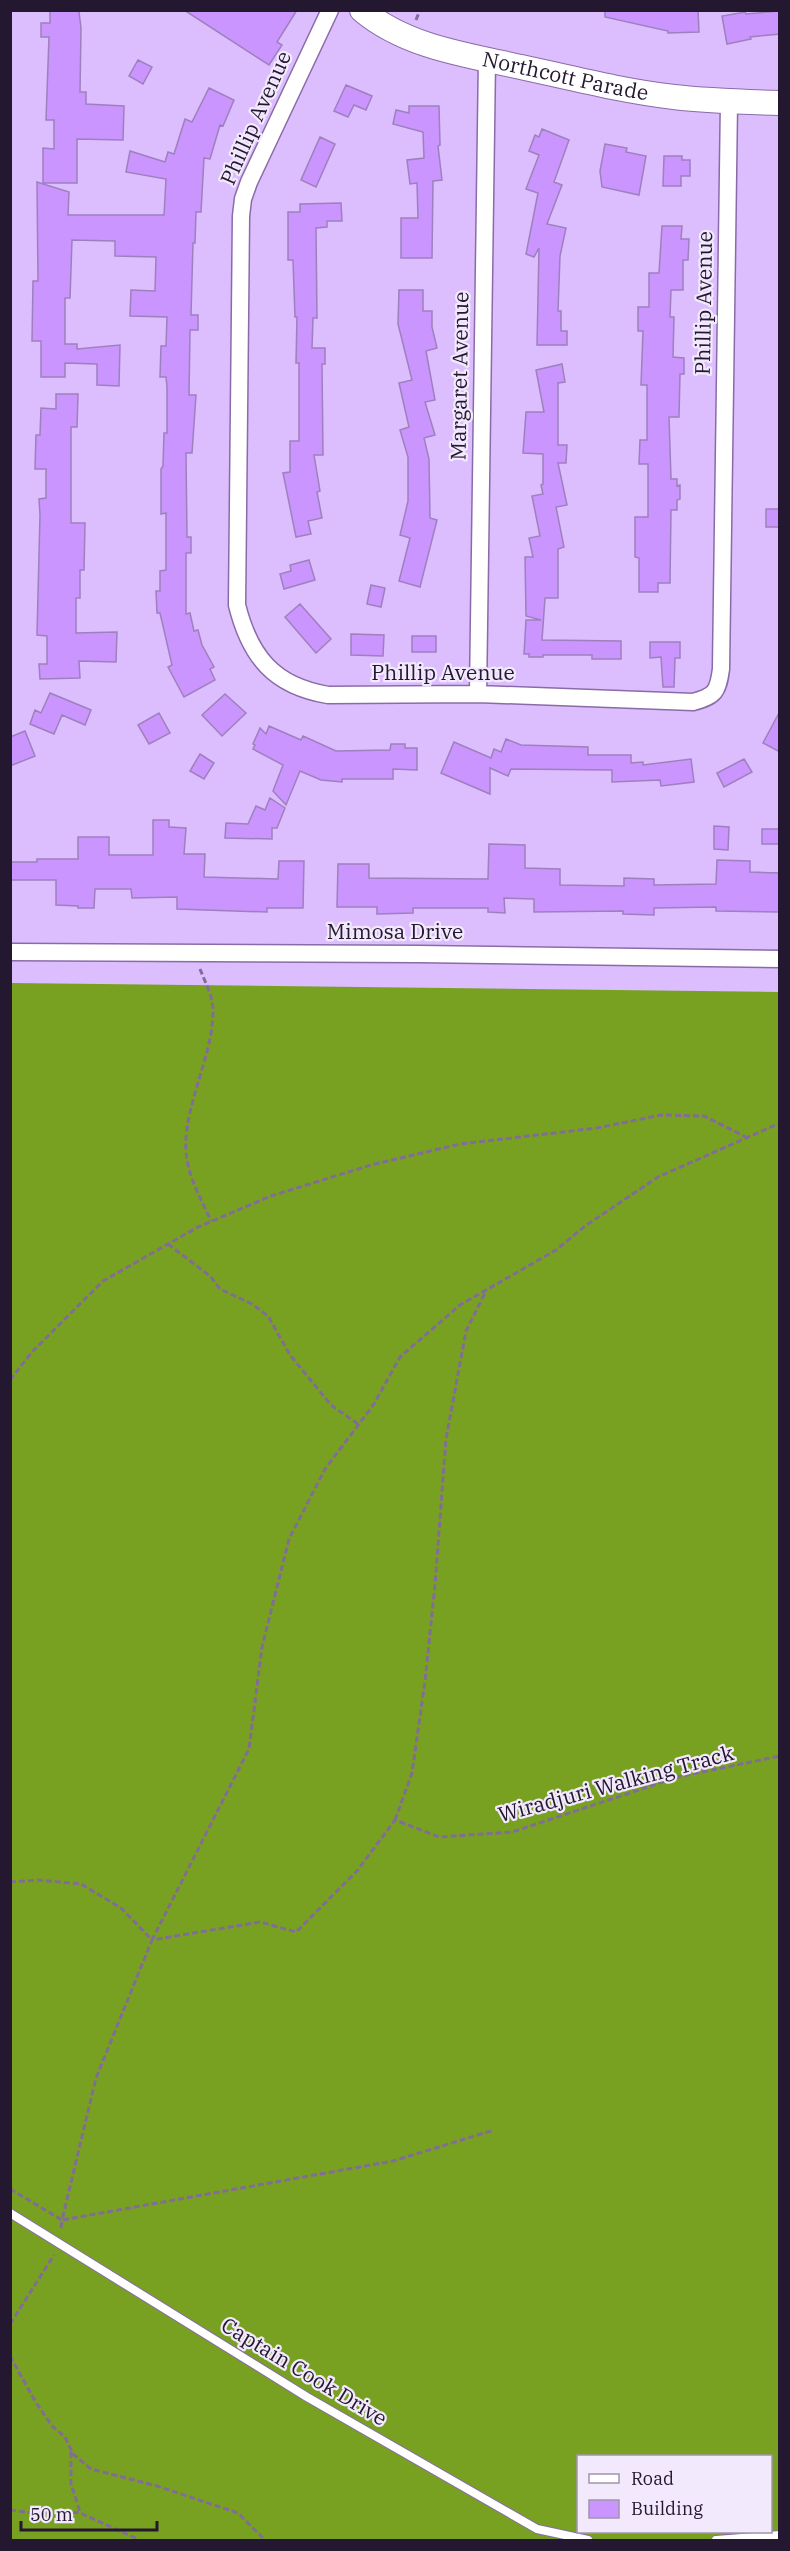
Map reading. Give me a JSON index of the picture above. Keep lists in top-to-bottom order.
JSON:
{
  "streets": {
    "street": [
      "Northcott Parade",
      "Phillip Avenue",
      "Margaret Avenue",
      "Mimosa Drive"
    ],
    "lane": ["Captain Cook Drive"],
    "path": ["Wiradjuri Walking Track"]
  },
  "crossings": [
    ["Northcott Parade", "Phillip Avenue"],
    ["Northcott Parade", "Margaret Avenue"],
    ["Phillip Avenue", "Margaret Avenue"]
  ],
  "legend": ["Road", "Building"],
  "scale_bar": "50 m"
}
